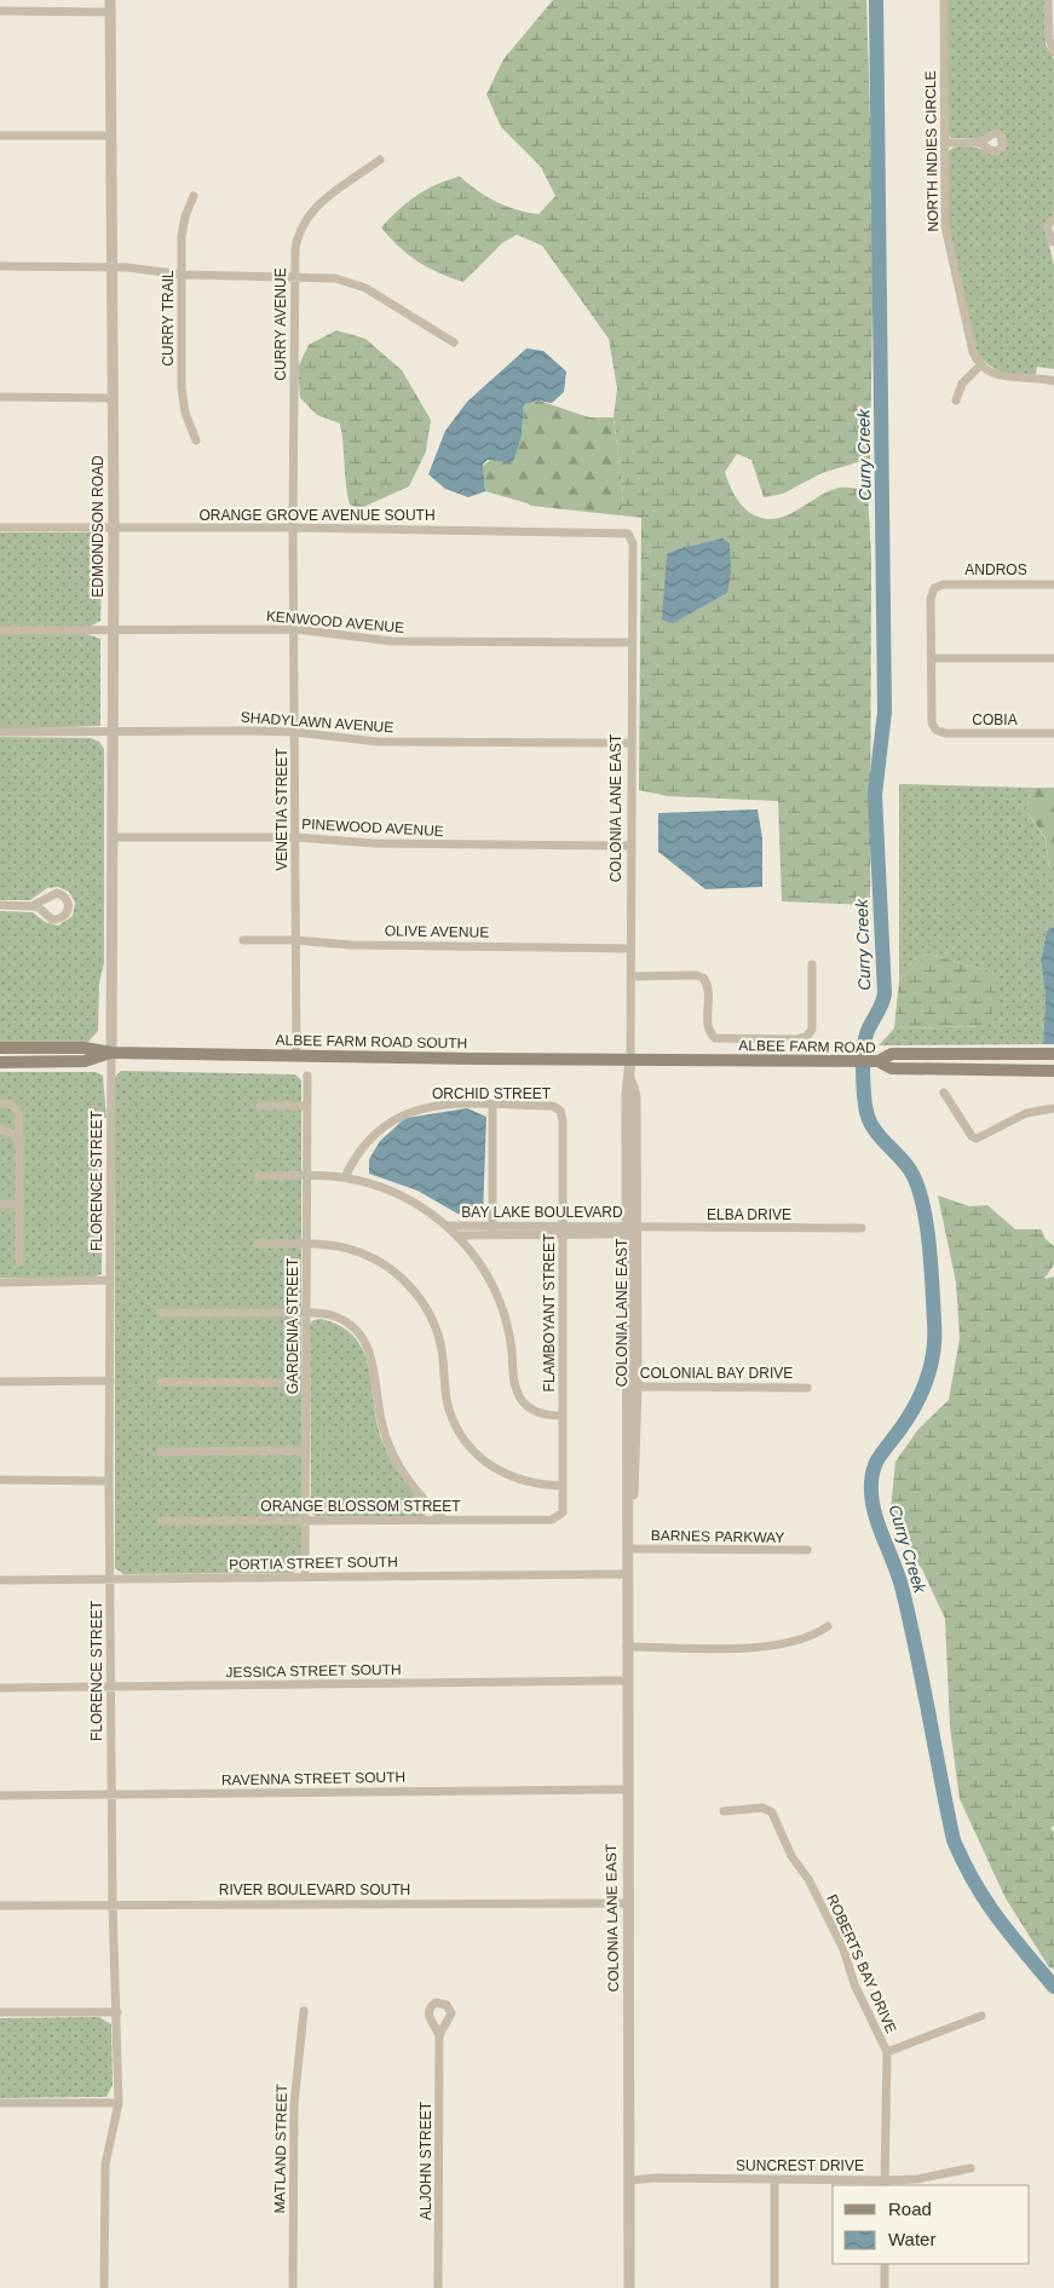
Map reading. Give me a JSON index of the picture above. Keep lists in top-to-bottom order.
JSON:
{
  "streets": {
    "main road": ["ALBEE FARM ROAD SOUTH", "ALBEE FARM ROAD"],
    "street": [
      "NORTH INDIES CIRCLE",
      "CURRY TRAIL",
      "CURRY AVENUE",
      "ORANGE GROVE AVENUE SOUTH",
      "EDMONDSON ROAD",
      "ANDROS",
      "KENWOOD AVENUE",
      "COBIA",
      "SHADYLAWN AVENUE",
      "COLONIA LANE EAST",
      "VENETIA STREET",
      "PINEWOOD AVENUE",
      "OLIVE AVENUE",
      "ORCHID STREET",
      "FLORENCE STREET",
      "BAY LAKE BOULEVARD",
      "ELBA DRIVE",
      "FLAMBOYANT STREET",
      "GARDENIA STREET",
      "COLONIAL BAY DRIVE",
      "ORANGE BLOSSOM STREET",
      "BARNES PARKWAY",
      "PORTIA STREET SOUTH",
      "JESSICA STREET SOUTH",
      "RAVENNA STREET SOUTH",
      "RIVER BOULEVARD SOUTH",
      "ROBERTS BAY DRIVE",
      "MATLAND STREET",
      "ALJOHN STREET",
      "SUNCREST DRIVE"
    ]
  },
  "crossings": [
    ["CURRY AVENUE", "ORANGE GROVE AVENUE SOUTH"],
    ["CURRY AVENUE", "VENETIA STREET"],
    ["ORANGE GROVE AVENUE SOUTH", "EDMONDSON ROAD"],
    ["ORANGE GROVE AVENUE SOUTH", "COLONIA LANE EAST"],
    ["ORANGE GROVE AVENUE SOUTH", "VENETIA STREET"],
    ["EDMONDSON ROAD", "KENWOOD AVENUE"],
    ["EDMONDSON ROAD", "SHADYLAWN AVENUE"],
    ["EDMONDSON ROAD", "PINEWOOD AVENUE"],
    ["EDMONDSON ROAD", "ALBEE FARM ROAD SOUTH"],
    ["EDMONDSON ROAD", "FLORENCE STREET"],
    ["ANDROS", "COBIA"],
    ["KENWOOD AVENUE", "COLONIA LANE EAST"],
    ["KENWOOD AVENUE", "VENETIA STREET"],
    ["SHADYLAWN AVENUE", "COLONIA LANE EAST"],
    ["SHADYLAWN AVENUE", "VENETIA STREET"],
    ["COLONIA LANE EAST", "PINEWOOD AVENUE"],
    ["COLONIA LANE EAST", "OLIVE AVENUE"],
    ["COLONIA LANE EAST", "ALBEE FARM ROAD SOUTH"],
    ["COLONIA LANE EAST", "ALBEE FARM ROAD"],
    ["COLONIA LANE EAST", "BAY LAKE BOULEVARD"],
    ["COLONIA LANE EAST", "ELBA DRIVE"],
    ["COLONIA LANE EAST", "COLONIAL BAY DRIVE"],
    ["COLONIA LANE EAST", "BARNES PARKWAY"],
    ["COLONIA LANE EAST", "PORTIA STREET SOUTH"],
    ["COLONIA LANE EAST", "JESSICA STREET SOUTH"],
    ["COLONIA LANE EAST", "RAVENNA STREET SOUTH"],
    ["COLONIA LANE EAST", "RIVER BOULEVARD SOUTH"],
    ["COLONIA LANE EAST", "SUNCREST DRIVE"],
    ["VENETIA STREET", "PINEWOOD AVENUE"],
    ["VENETIA STREET", "OLIVE AVENUE"],
    ["VENETIA STREET", "ALBEE FARM ROAD SOUTH"],
    ["ALBEE FARM ROAD SOUTH", "ALBEE FARM ROAD"],
    ["ALBEE FARM ROAD SOUTH", "FLORENCE STREET"],
    ["ORCHID STREET", "FLAMBOYANT STREET"],
    ["FLORENCE STREET", "PORTIA STREET SOUTH"],
    ["FLORENCE STREET", "JESSICA STREET SOUTH"],
    ["FLORENCE STREET", "RAVENNA STREET SOUTH"],
    ["FLORENCE STREET", "RIVER BOULEVARD SOUTH"],
    ["BAY LAKE BOULEVARD", "ELBA DRIVE"],
    ["BAY LAKE BOULEVARD", "FLAMBOYANT STREET"],
    ["FLAMBOYANT STREET", "ORANGE BLOSSOM STREET"],
    ["GARDENIA STREET", "ORANGE BLOSSOM STREET"],
    ["GARDENIA STREET", "PORTIA STREET SOUTH"],
    ["ROBERTS BAY DRIVE", "SUNCREST DRIVE"]
  ],
  "water": ["Curry Creek"],
  "legend": ["Road", "Water"]
}
